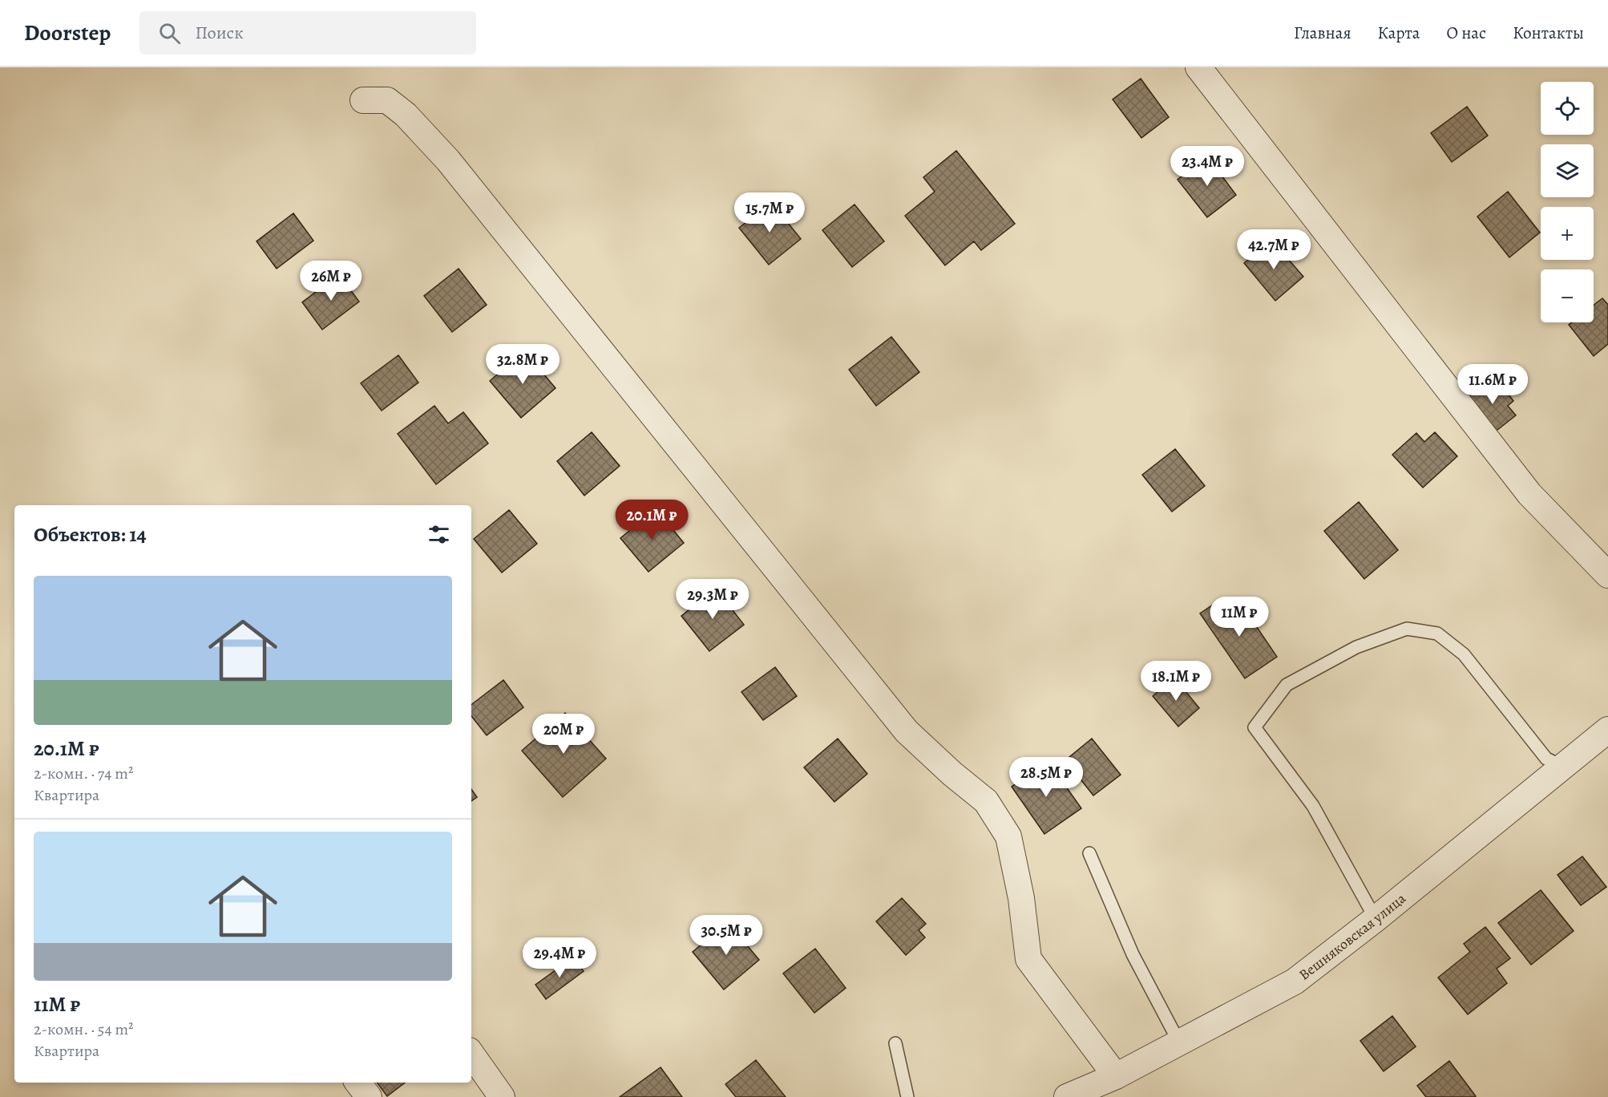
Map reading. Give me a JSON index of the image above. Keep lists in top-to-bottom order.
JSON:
{
  "streets": {
    "street": ["Вешняковская улица"]
  },
  "page": {
    "header": "Doorstep",
    "search": "Поиск",
    "nav": [
      "Главная",
      "Карта",
      "О нас",
      "Контакты"
    ],
    "map_buttons": ["+", "−"],
    "price": [
      "23.4M ₽",
      "15.7M ₽",
      "42.7M ₽",
      "26M ₽",
      "32.8M ₽",
      "11.6M ₽",
      "20.1M ₽",
      "29.3M ₽",
      "11M ₽",
      "18.1M ₽",
      "20M ₽",
      "28.5M ₽",
      "30.5M ₽",
      "29.4M ₽"
    ],
    "heading": "Объектов: 14",
    "list": [
      {
        "name": "20.1M ₽",
        "note": "2-комн. · 74 m² · Квартира"
      },
      {
        "name": "11M ₽",
        "note": "2-комн. · 54 m² · Квартира"
      }
    ]
  }
}
